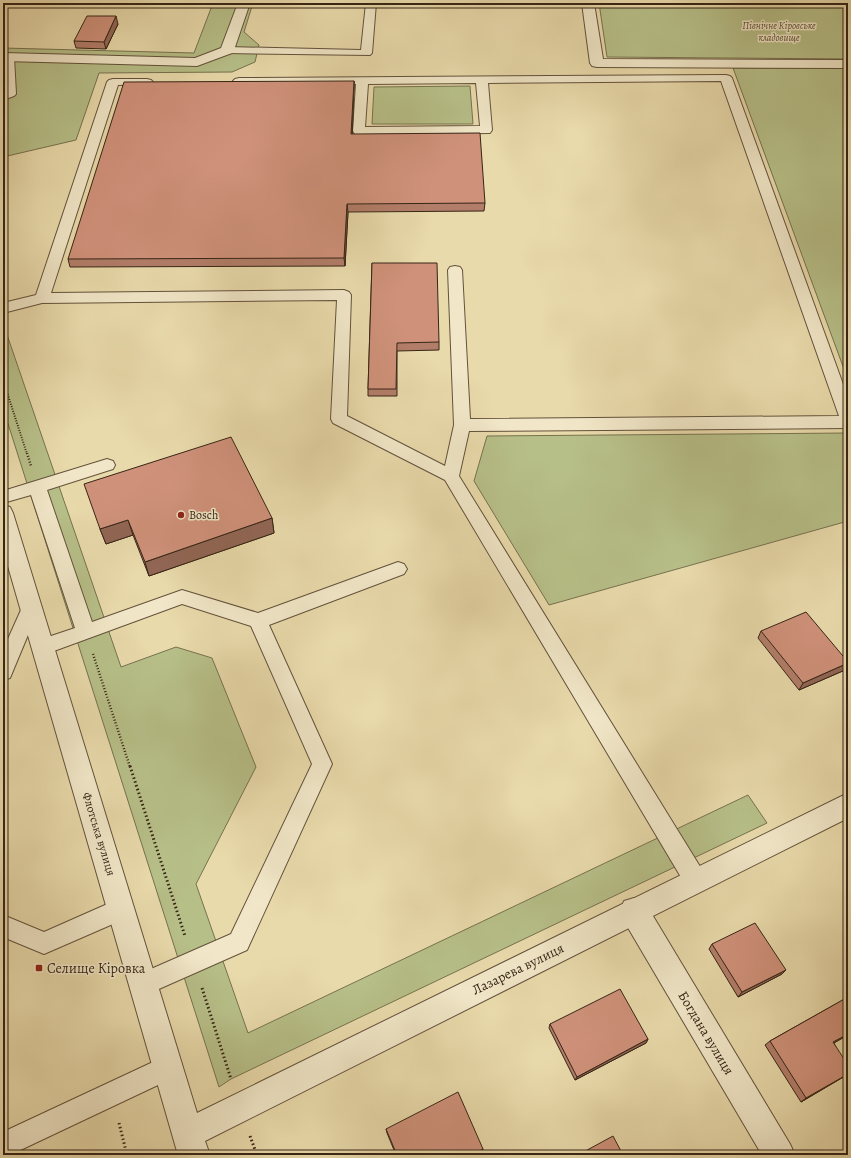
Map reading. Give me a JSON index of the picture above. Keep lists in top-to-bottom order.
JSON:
{
  "streets": {
    "street": ["Флотська вулиця", "Лазарева вулиця", "Богдана вулиця"]
  },
  "crossings": [
    ["Флотська вулиця", "Лазарева вулиця"],
    ["Лазарева вулиця", "Богдана вулиця"]
  ],
  "parks": ["Північне Кіровське кладовище"],
  "places": {
    "other": ["Bosch"],
    "transit": ["Селище Кіровка"]
  }
}
